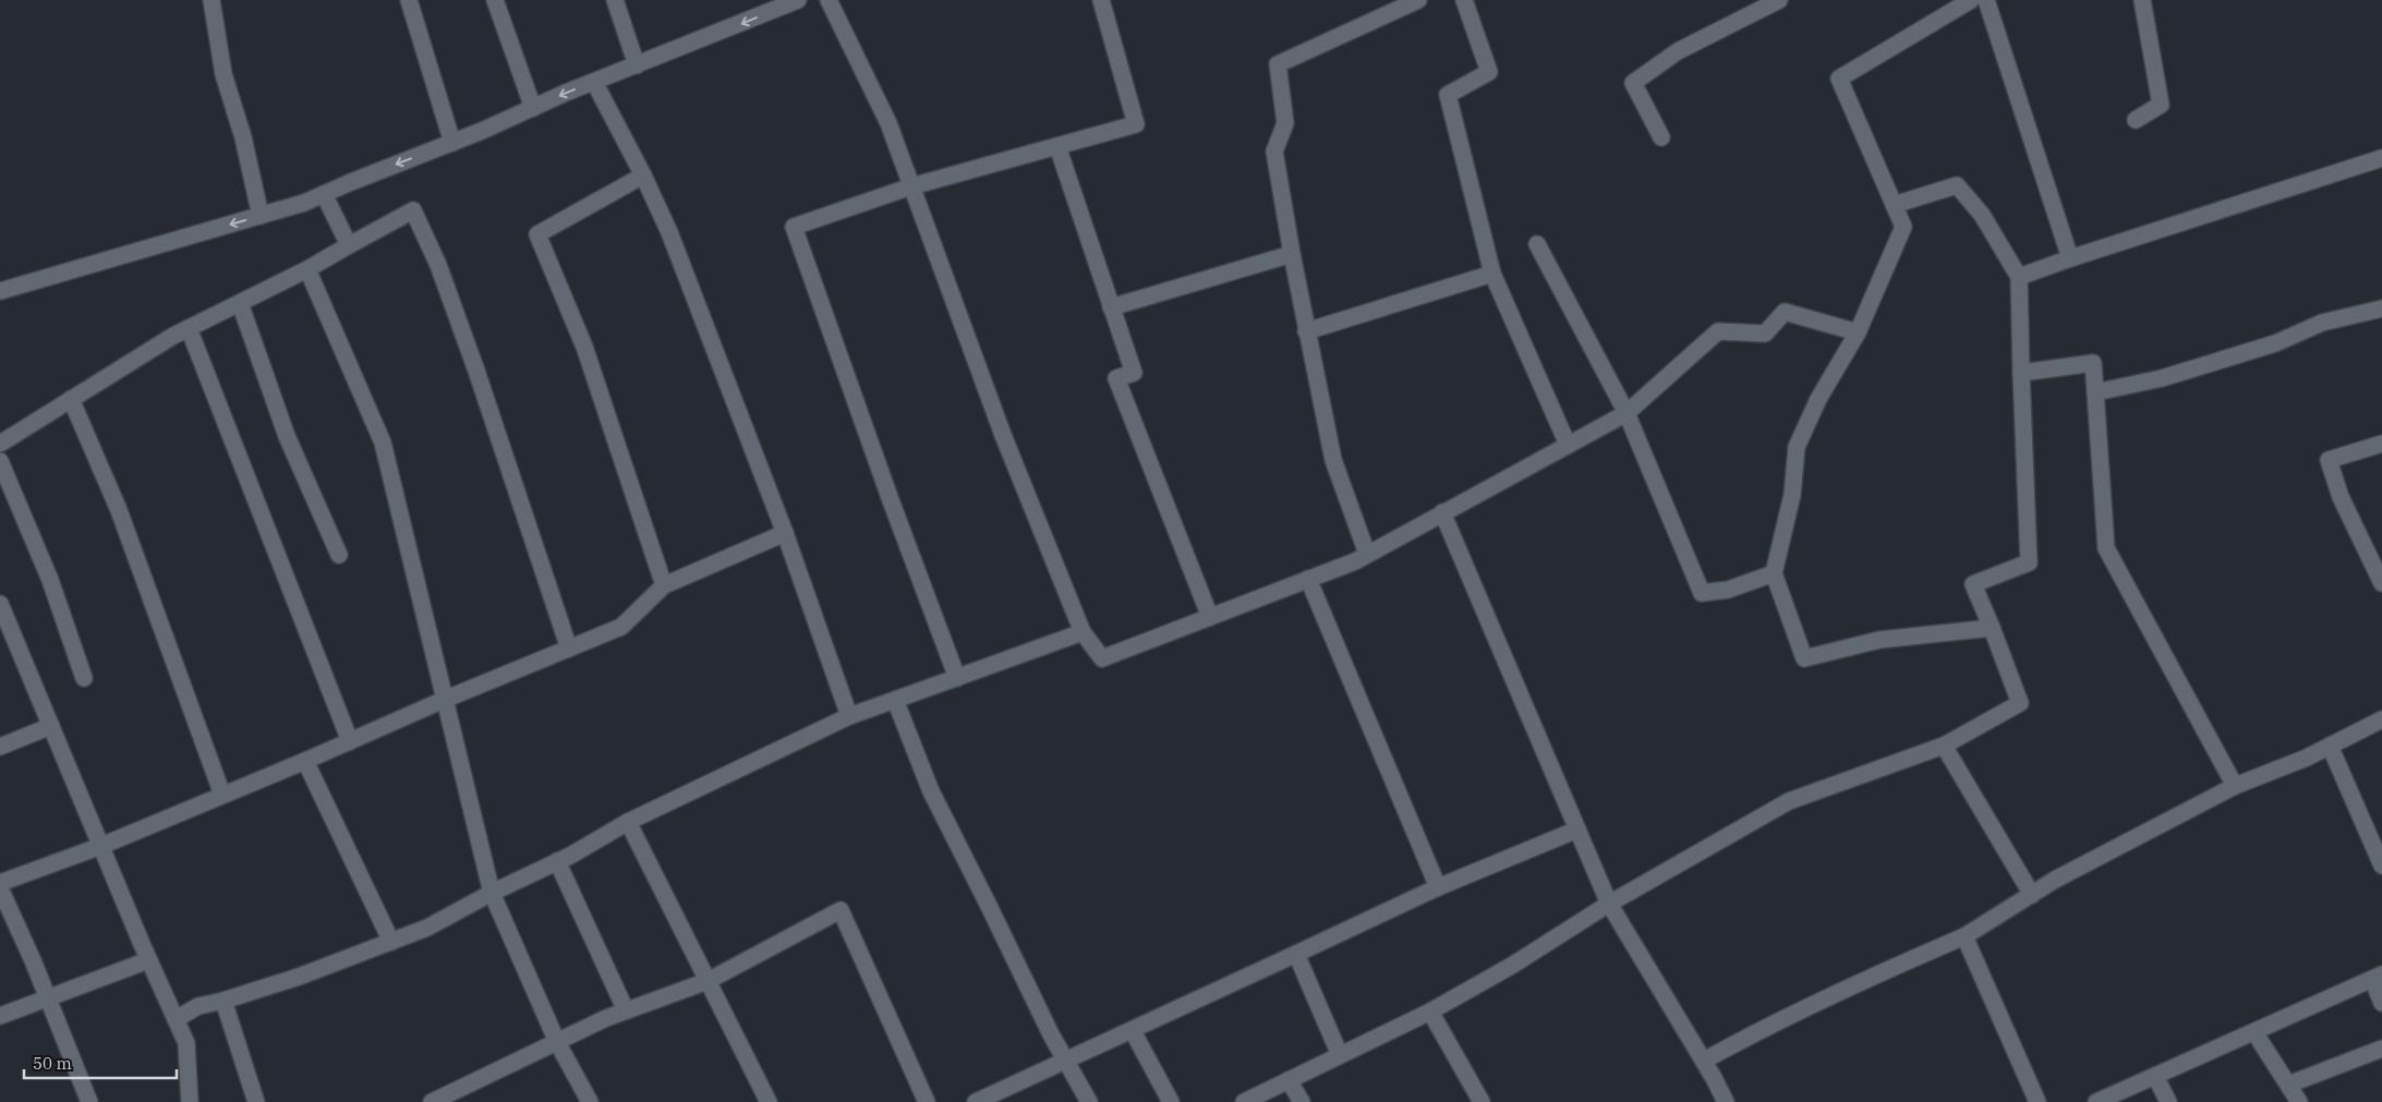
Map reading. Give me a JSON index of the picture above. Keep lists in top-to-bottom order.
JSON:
{
  "scale_bar": "50 m"
}
